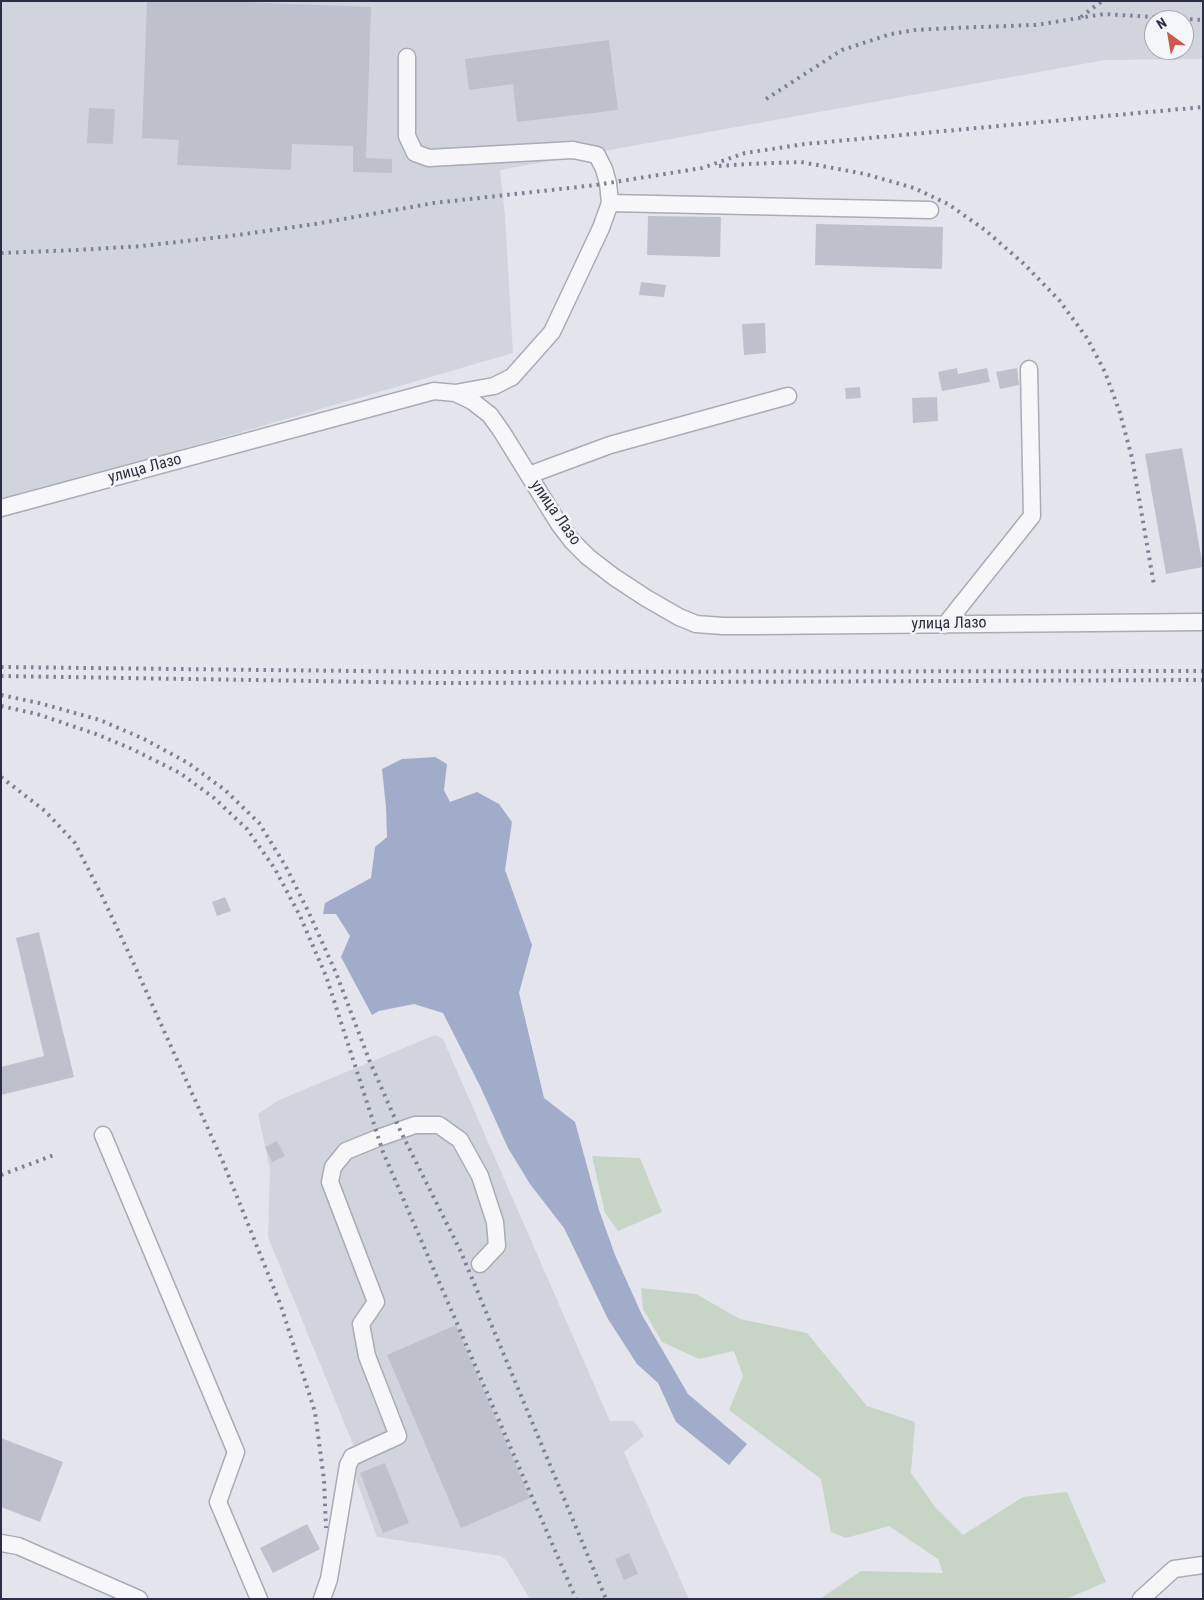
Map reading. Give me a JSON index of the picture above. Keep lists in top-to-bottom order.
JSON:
{
  "streets": {
    "street": ["улица Лазо"]
  },
  "north": "top left"
}
